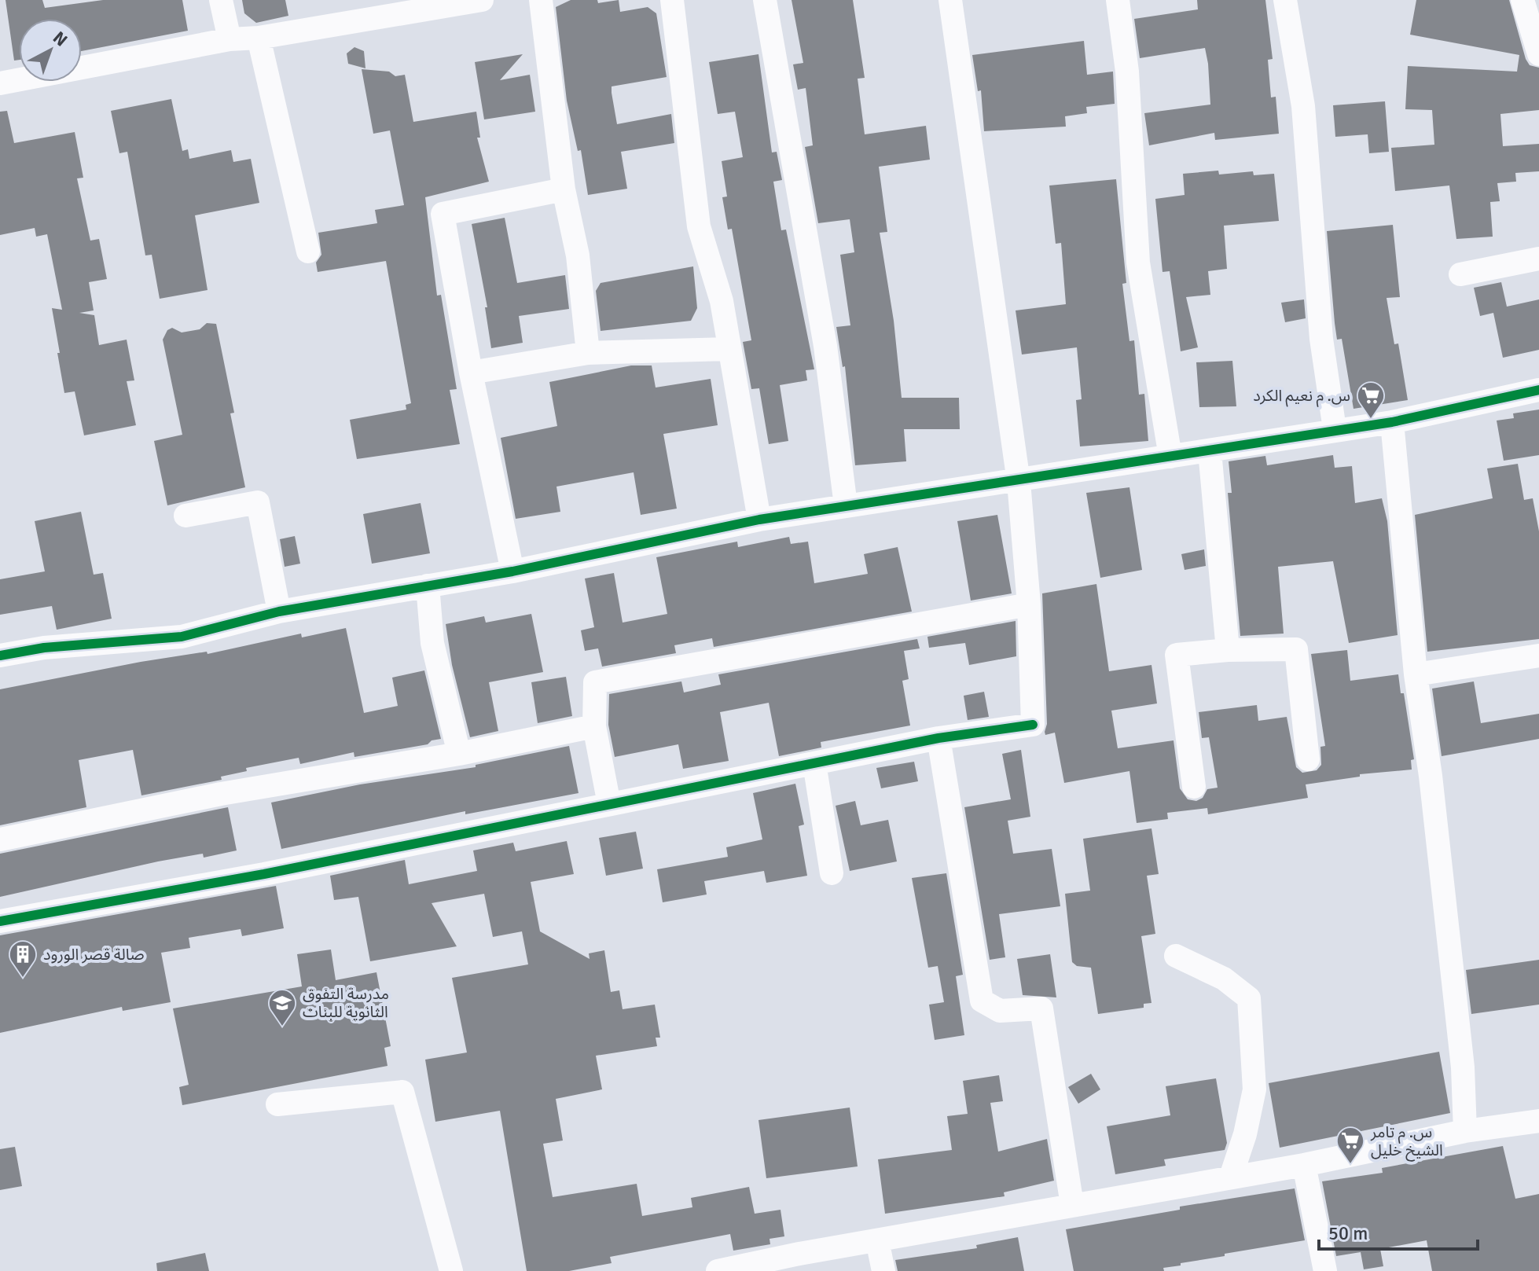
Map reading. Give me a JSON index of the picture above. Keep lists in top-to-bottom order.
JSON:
{
  "places": {
    "supermarket": ["س. م نعيم الكرد", "س. م تامر الشيخ خليل"],
    "building": ["صالة قصر الورود"],
    "school or university": ["مدرسة التفوق الثانوية للبنات"]
  },
  "scale_bar": "50 m",
  "north": "top right"
}
